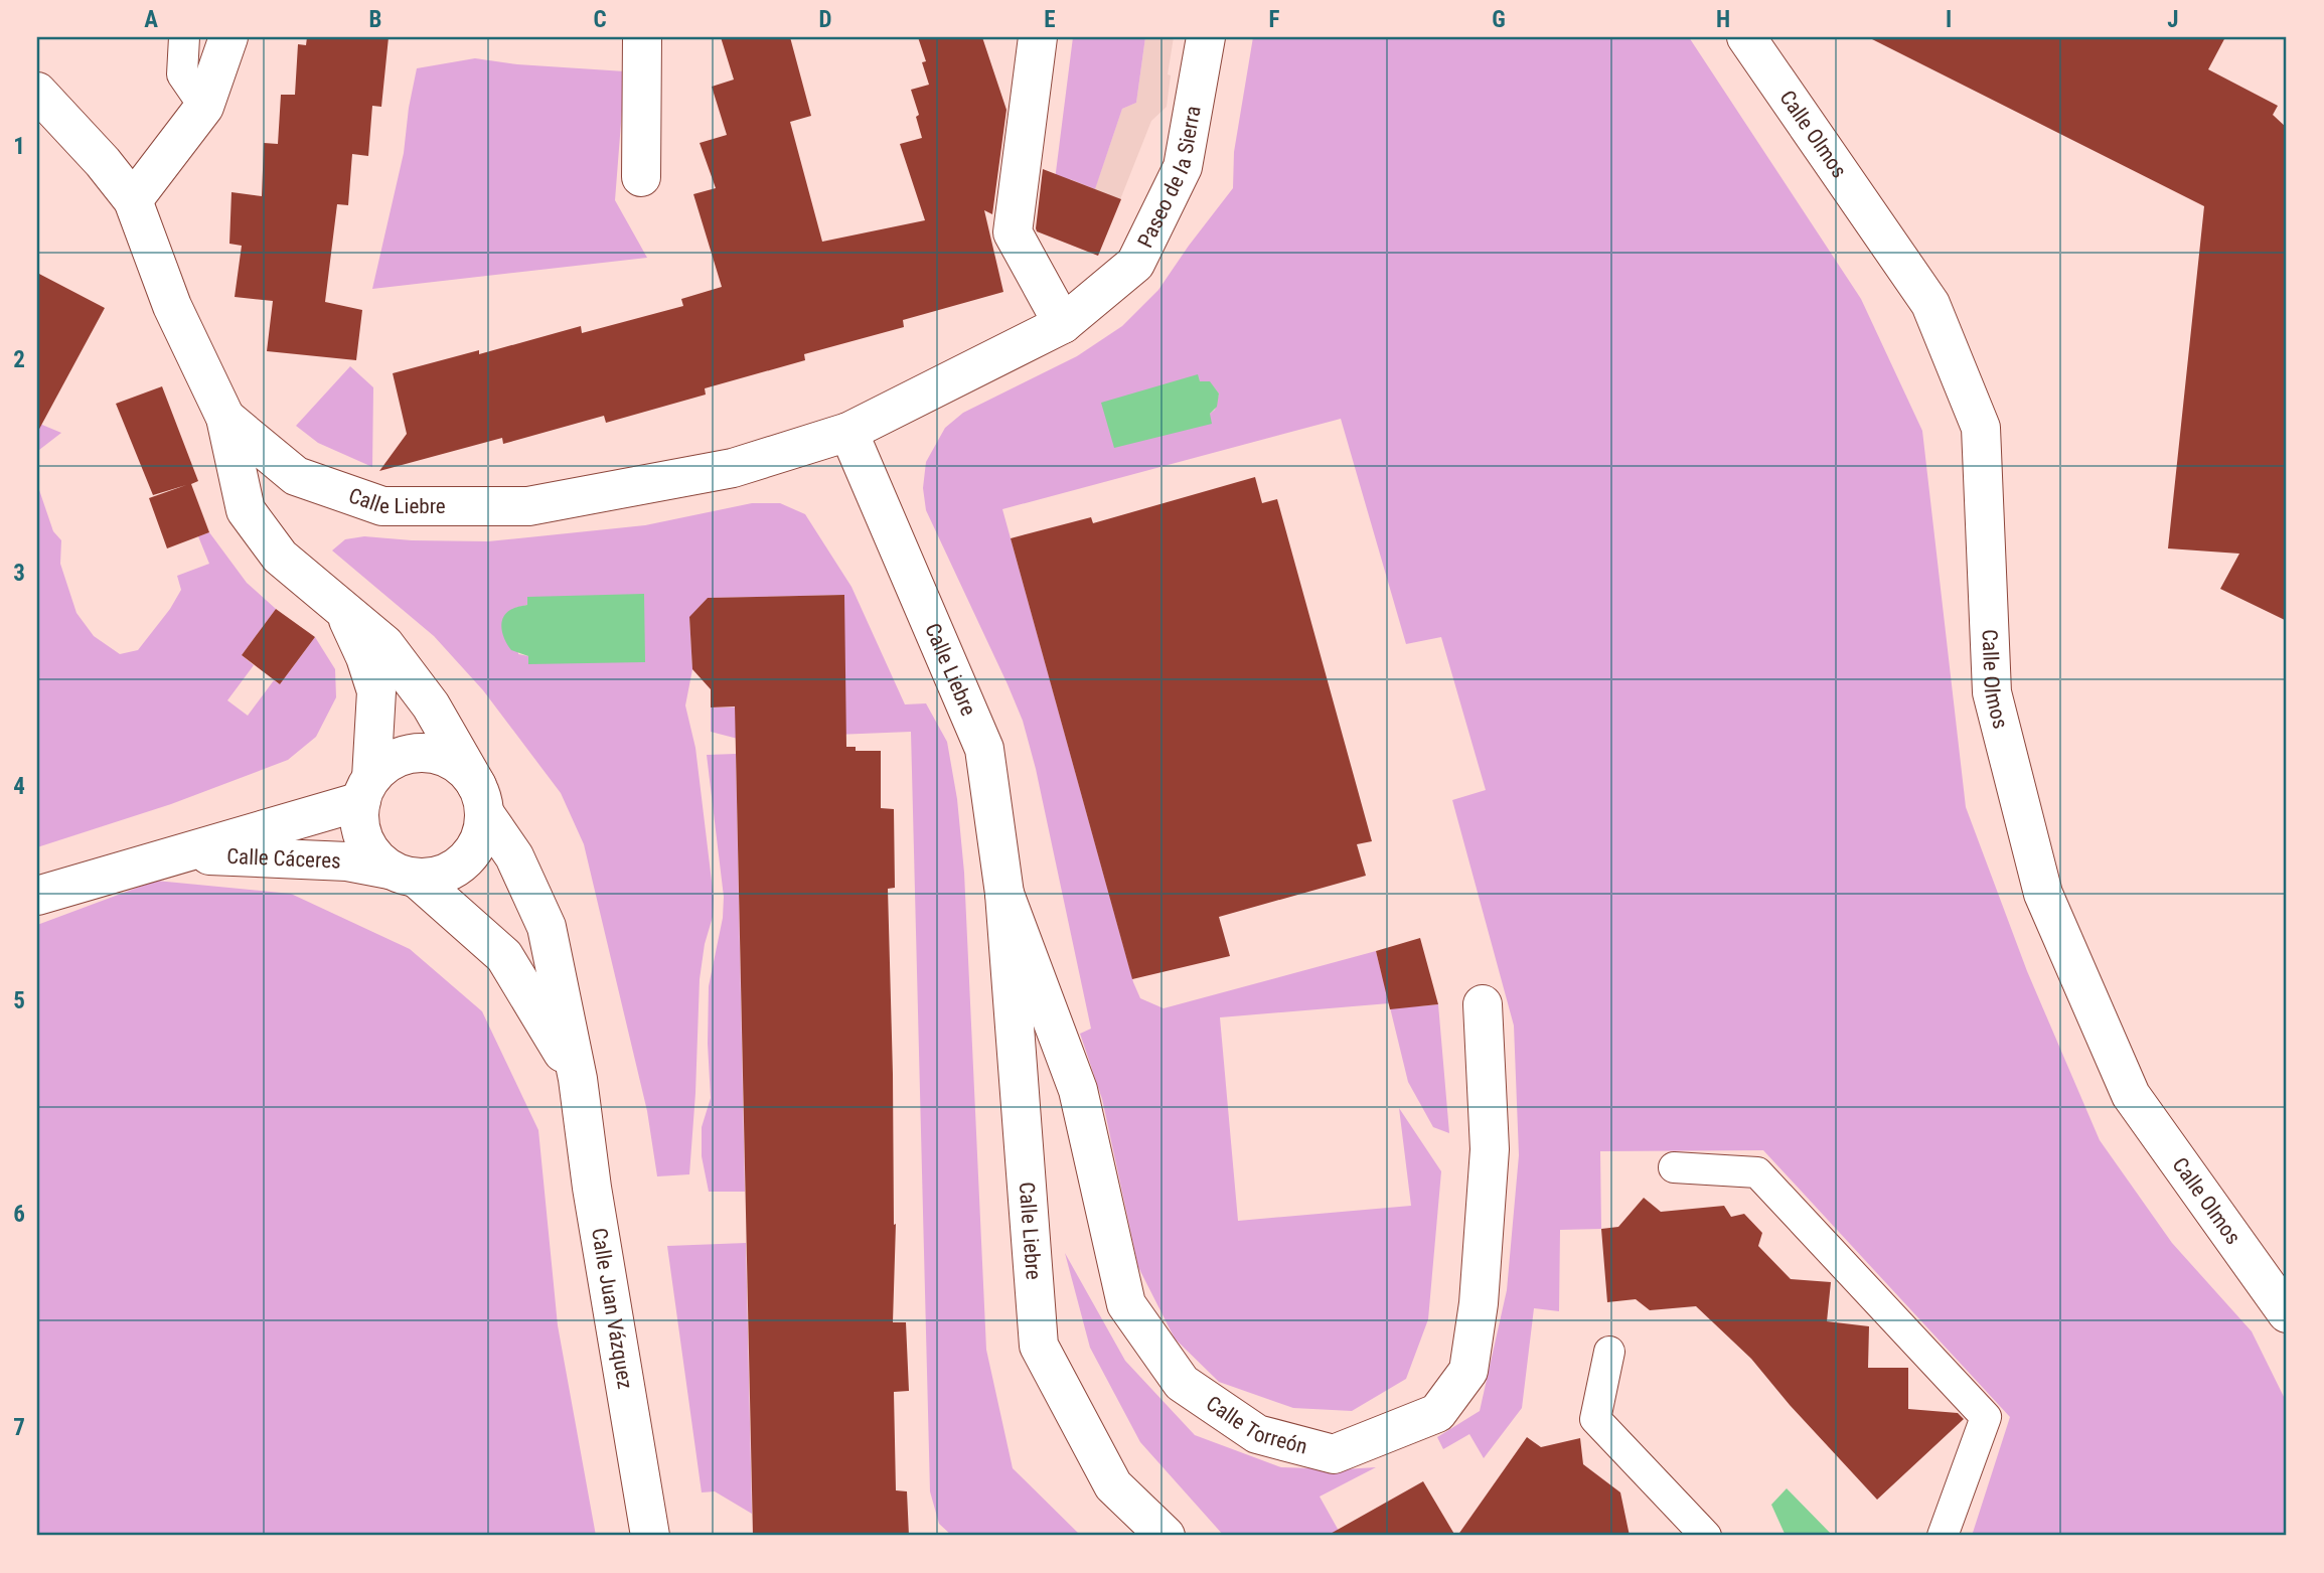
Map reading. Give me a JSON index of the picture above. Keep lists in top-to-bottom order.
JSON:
{
  "streets": {
    "street": [
      "Calle Olmos",
      "Paseo de la Sierra",
      "Calle Liebre",
      "Calle Cáceres",
      "Calle Juan Vázquez",
      "Calle Torreón"
    ]
  },
  "crossings": [
    ["Paseo de la Sierra", "Calle Liebre"],
    ["Calle Liebre", "Calle Cáceres"],
    ["Calle Liebre", "Calle Juan Vázquez"],
    ["Calle Liebre", "Calle Torreón"],
    ["Calle Cáceres", "Calle Juan Vázquez"]
  ],
  "grid": {
    "columns": [
      "A",
      "B",
      "C",
      "D",
      "E",
      "F",
      "G",
      "H",
      "I",
      "J"
    ],
    "rows": [
      "1",
      "2",
      "3",
      "4",
      "5",
      "6",
      "7"
    ]
  }
}
